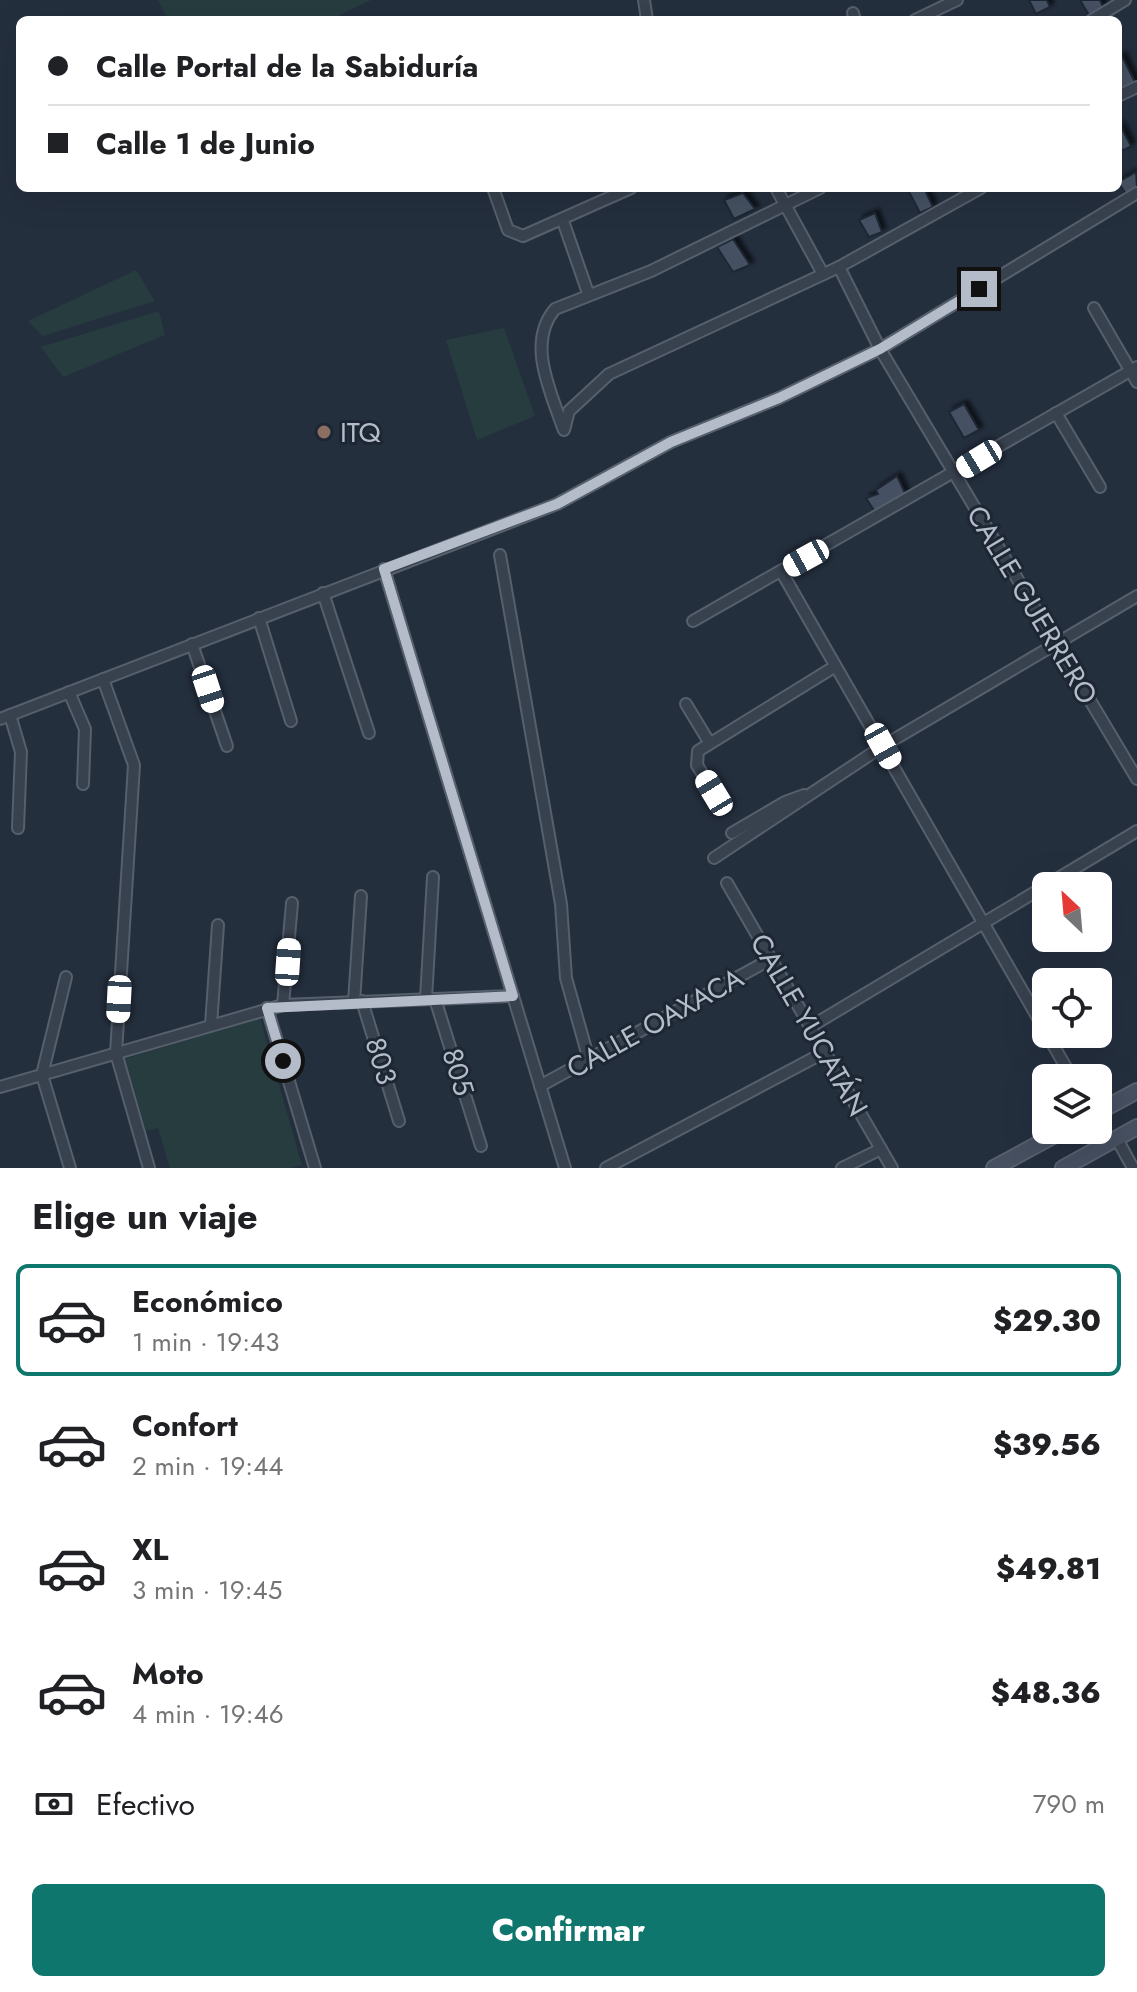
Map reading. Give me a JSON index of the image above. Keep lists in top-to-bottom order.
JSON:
{
  "streets": {
    "street": [
      "CALLE GUERRERO",
      "CALLE OAXACA",
      "CALLE YUCATÁN",
      "803",
      "805"
    ]
  },
  "crossings": [
    ["CALLE OAXACA", "CALLE YUCATÁN"]
  ],
  "places": ["ITQ"],
  "north": "top left",
  "page": {
    "banner": ["Calle Portal de la Sabiduría", "Calle 1 de Junio"],
    "heading": "Elige un viaje",
    "list": [
      {
        "name": "Económico",
        "note": "1 min · 19:43",
        "value": "$29.30"
      },
      {
        "name": "Confort",
        "note": "2 min · 19:44",
        "value": "$39.56"
      },
      {
        "name": "XL",
        "note": "3 min · 19:45",
        "value": "$49.81"
      },
      {
        "name": "Moto",
        "note": "4 min · 19:46",
        "value": "$48.36"
      }
    ],
    "pay": ["Efectivo", "790 m"],
    "buttons": "Confirmar"
  }
}
